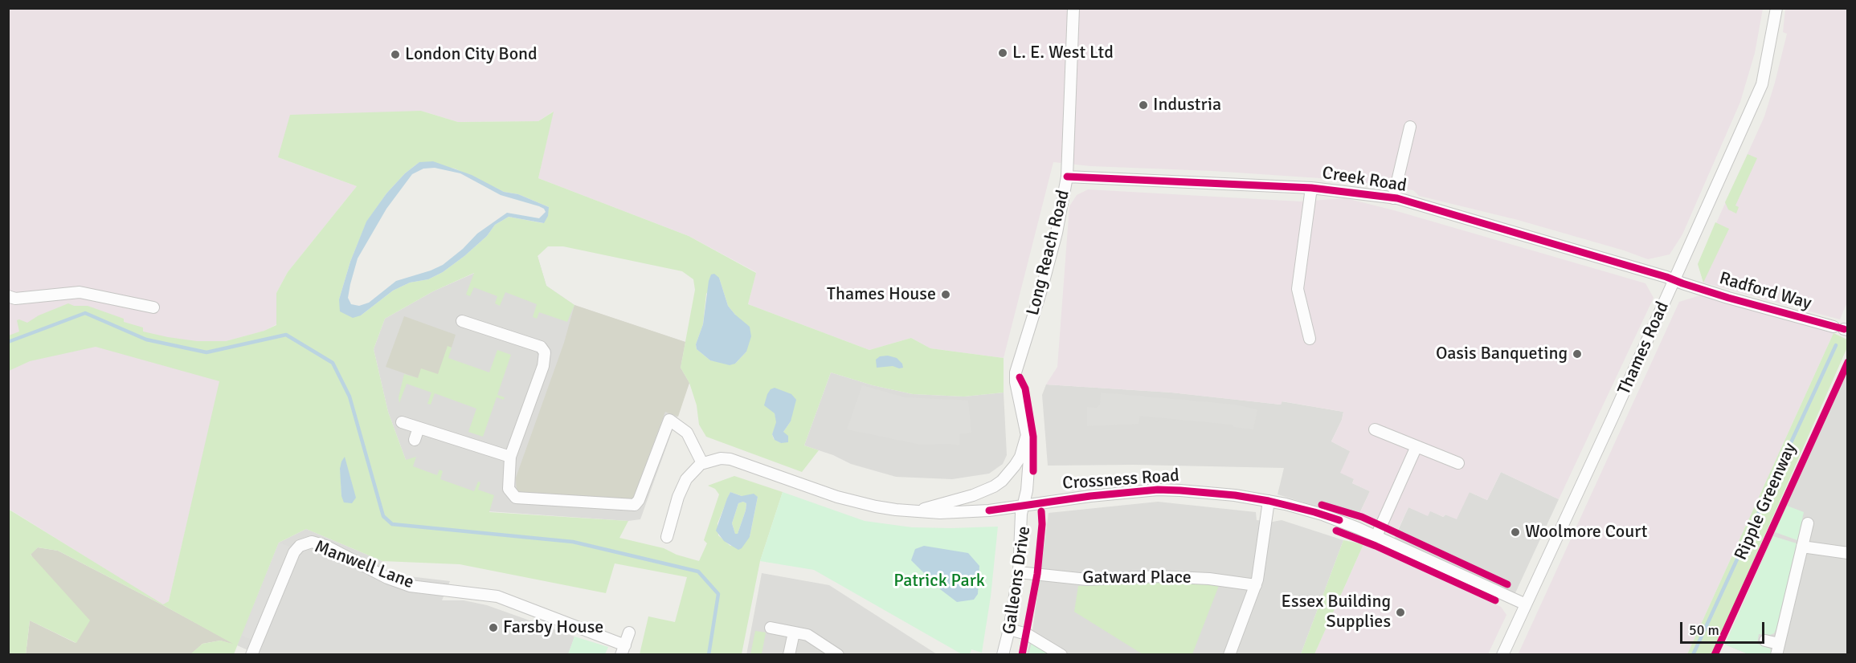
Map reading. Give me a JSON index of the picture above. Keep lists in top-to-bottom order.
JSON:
{
  "streets": {
    "street": [
      "Creek Road",
      "Long Reach Road",
      "Radford Way",
      "Thames Road",
      "Crossness Road",
      "Manwell Lane",
      "Gatward Place",
      "Galleons Drive"
    ],
    "cycle path": ["Ripple Greenway"]
  },
  "crossings": [
    ["Creek Road", "Long Reach Road"],
    ["Creek Road", "Radford Way"],
    ["Creek Road", "Thames Road"],
    ["Long Reach Road", "Crossness Road"],
    ["Long Reach Road", "Galleons Drive"],
    ["Radford Way", "Thames Road"],
    ["Thames Road", "Crossness Road"],
    ["Crossness Road", "Galleons Drive"],
    ["Gatward Place", "Galleons Drive"]
  ],
  "parks": ["Patrick Park"],
  "places": [
    "L. E. West Ltd",
    "London City Bond",
    "Industria",
    "Thames House",
    "Oasis Banqueting",
    "Woolmore Court",
    "Essex Building Supplies",
    "Farsby House"
  ],
  "scale_bar": "50 m"
}
